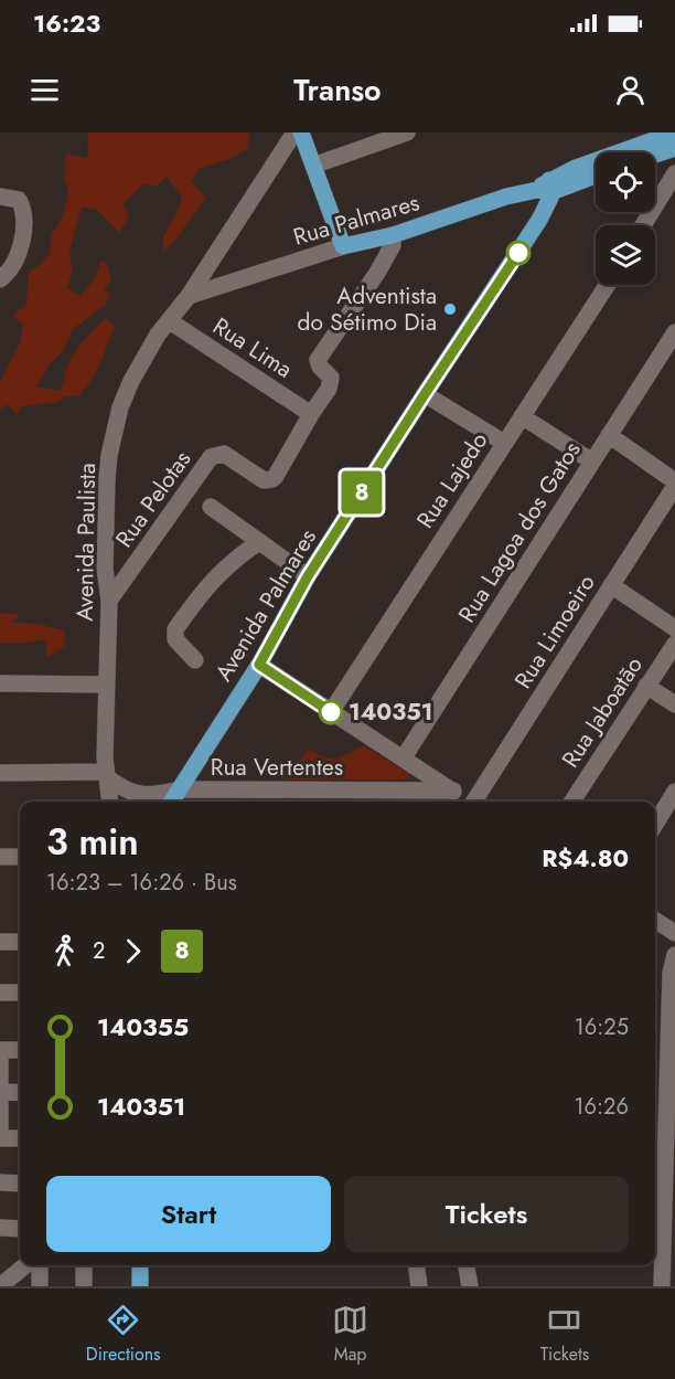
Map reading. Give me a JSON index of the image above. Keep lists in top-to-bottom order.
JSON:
{
  "streets": {
    "main road": ["Rua Palmares", "Avenida Palmares"],
    "street": [
      "Rua Lima",
      "Rua Lajedo",
      "Rua Pelotas",
      "Rua Lagoa dos Gatos",
      "Avenida Paulista",
      "Rua Limoeiro",
      "Rua Jaboatão",
      "Rua Vertentes"
    ]
  },
  "crossings": [
    ["Rua Palmares", "Rua Pelotas"],
    ["Rua Palmares", "Avenida Paulista"],
    ["Rua Palmares", "Avenida Palmares"],
    ["Rua Lima", "Rua Pelotas"],
    ["Rua Lima", "Avenida Paulista"],
    ["Rua Pelotas", "Avenida Paulista"],
    ["Avenida Paulista", "Rua Vertentes"],
    ["Avenida Palmares", "Rua Vertentes"]
  ],
  "places": ["Adventista do Sétimo Dia", "140351"],
  "lines": ["bus line 8"],
  "page": {
    "status": "16:23",
    "header": "Transo",
    "on_map": "8",
    "heading": ["3 min", "16:23 – 16:26 · Bus", "R$4.80"],
    "legs": ["2", "8"],
    "list": [
      {
        "name": "140355",
        "value": "16:25"
      },
      {
        "name": "140351",
        "value": "16:26"
      }
    ],
    "buttons": ["Start", "Tickets"],
    "tabs": ["Directions", "Map", "Tickets"]
  }
}
